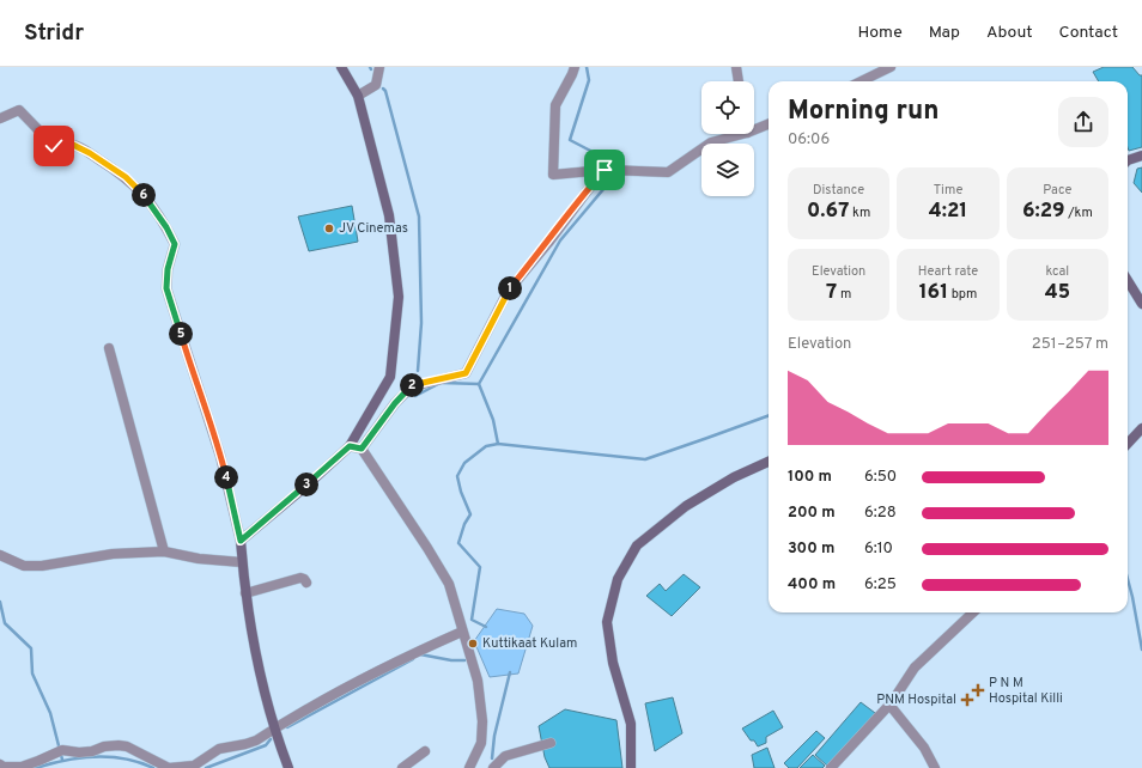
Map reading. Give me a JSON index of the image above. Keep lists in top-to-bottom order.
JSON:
{
  "places": {
    "other": ["JV Cinemas", "Kuttikaat Kulam"],
    "health": ["P N M Hospital Killi", "PNM Hospital"]
  },
  "page": {
    "header": "Stridr",
    "nav": [
      "Home",
      "Map",
      "About",
      "Contact"
    ],
    "heading": ["Morning run", "06:06"],
    "stats": [
      ["Distance", "0.67 km"],
      ["Time", "4:21"],
      ["Pace", "6:29 /km"],
      ["Elevation", "7 m"],
      ["Heart rate", "161 bpm"],
      ["kcal", "45"]
    ],
    "pins": [
      "6",
      "1",
      "5",
      "2",
      "4",
      "3"
    ],
    "chart": ["Elevation", "251–257 m"],
    "list": [
      {
        "name": "100 m",
        "note": "6:50"
      },
      {
        "name": "200 m",
        "note": "6:28"
      },
      {
        "name": "300 m",
        "note": "6:10"
      },
      {
        "name": "400 m",
        "note": "6:25"
      }
    ]
  }
}
